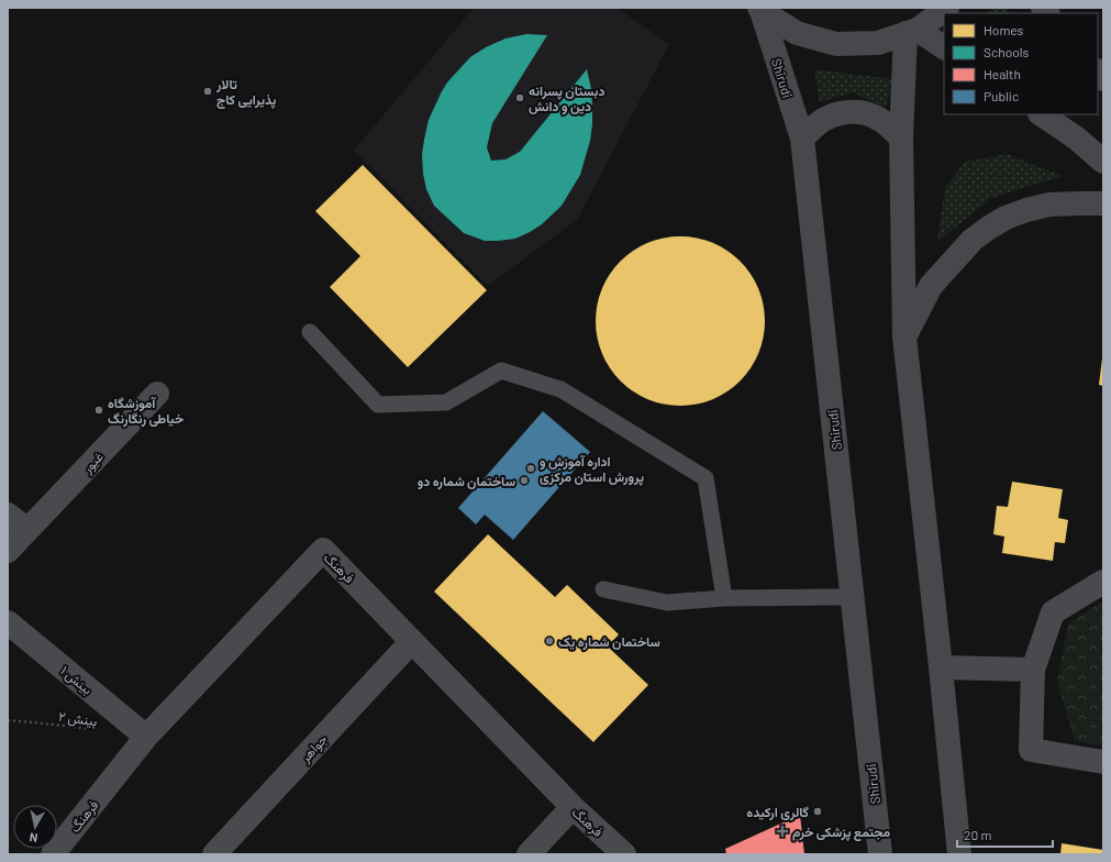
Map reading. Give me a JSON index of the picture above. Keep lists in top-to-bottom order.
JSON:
{
  "streets": {
    "main road": ["Shirudi"],
    "street": [
      "غیور",
      "فرهنگ",
      "بینش ۱",
      "جواهر"
    ],
    "path": ["بینش ۲"]
  },
  "crossings": [
    ["فرهنگ", "بینش ۱"],
    ["فرهنگ", "جواهر"]
  ],
  "places": {
    "other": [
      "تالار پذیرایی کاج",
      "دبستان پسرانه دین و دانش",
      "آموزشگاه خیاطی رنگارنگ",
      "اداره آموزش و پرورش استان مرکزی",
      "ساختمان شماره دو",
      "ساختمان شماره یک",
      "گالری ارکیده"
    ],
    "health": ["مجتمع پزشکی خرم"]
  },
  "legend": [
    "Homes",
    "Schools",
    "Health",
    "Public"
  ],
  "scale_bar": "20 m",
  "north": "bottom"
}
